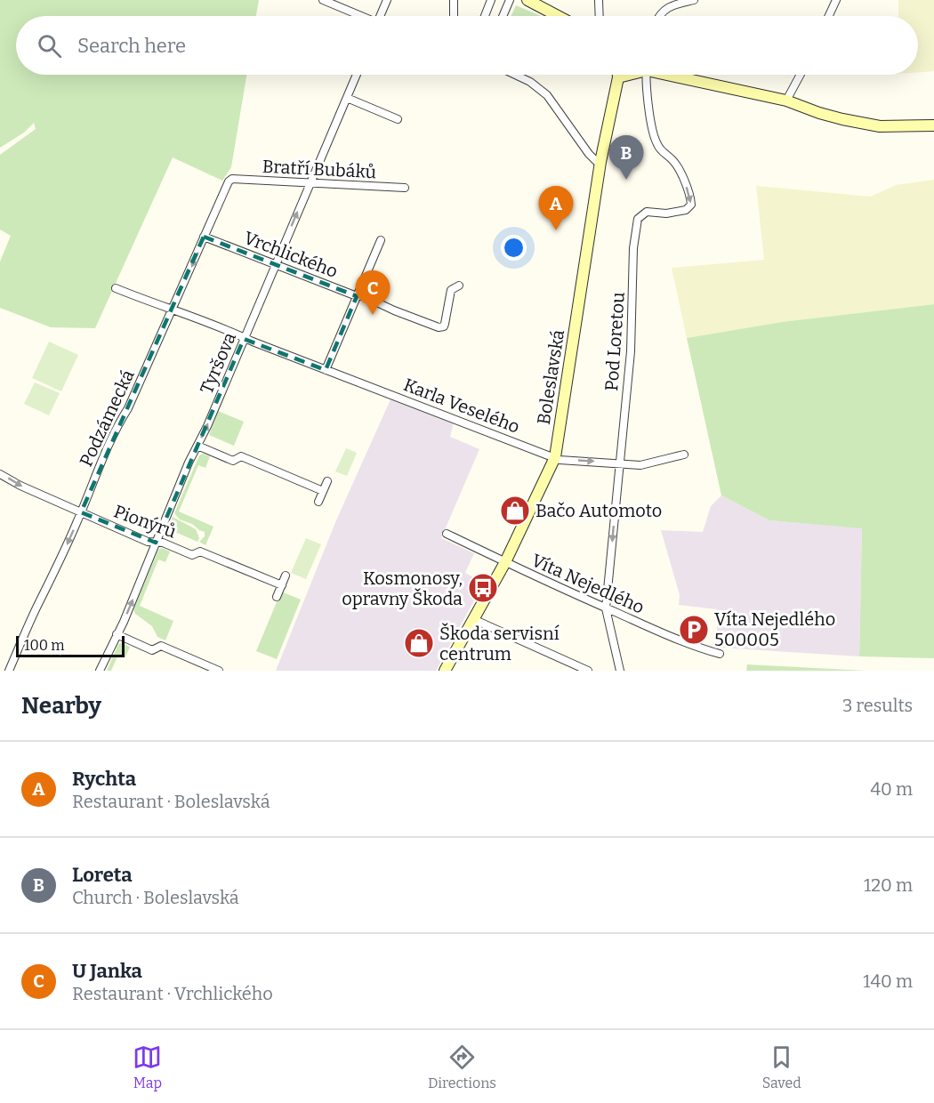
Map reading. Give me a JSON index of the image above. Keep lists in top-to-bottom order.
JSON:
{
  "streets": {
    "street": [
      "Bratří Bubáků",
      "Vrchlického",
      "Pod Loretou",
      "Tyršova",
      "Boleslavská",
      "Karla Veselého",
      "Podzámecká",
      "Pionýrů",
      "Víta Nejedlého"
    ]
  },
  "crossings": [
    ["Bratří Bubáků", "Tyršova"],
    ["Bratří Bubáků", "Podzámecká"],
    ["Vrchlického", "Tyršova"],
    ["Vrchlického", "Podzámecká"],
    ["Pod Loretou", "Karla Veselého"],
    ["Pod Loretou", "Víta Nejedlého"],
    ["Tyršova", "Karla Veselého"],
    ["Tyršova", "Pionýrů"],
    ["Boleslavská", "Karla Veselého"],
    ["Boleslavská", "Víta Nejedlého"],
    ["Karla Veselého", "Podzámecká"],
    ["Podzámecká", "Pionýrů"]
  ],
  "one_way": ["Pod Loretou", "Tyršova", "Podzámecká"],
  "places": {
    "shop": ["Bačo Automoto", "Škoda servisní centrum"],
    "bus stop": ["Kosmonosy, opravny Škoda"],
    "parking": ["Víta Nejedlého 500005"]
  },
  "scale_bar": "100 m",
  "page": {
    "search": "Search here",
    "pins": ["B", "A", "C"],
    "scale": "100 m",
    "heading": ["Nearby", "3 results"],
    "list": [
      {
        "mark": "A",
        "name": "Rychta",
        "note": "Restaurant · Boleslavská",
        "value": "40 m"
      },
      {
        "mark": "B",
        "name": "Loreta",
        "note": "Church · Boleslavská",
        "value": "120 m"
      },
      {
        "mark": "C",
        "name": "U Janka",
        "note": "Restaurant · Vrchlického",
        "value": "140 m"
      }
    ],
    "nav": ["Map", "Directions", "Saved"]
  }
}
